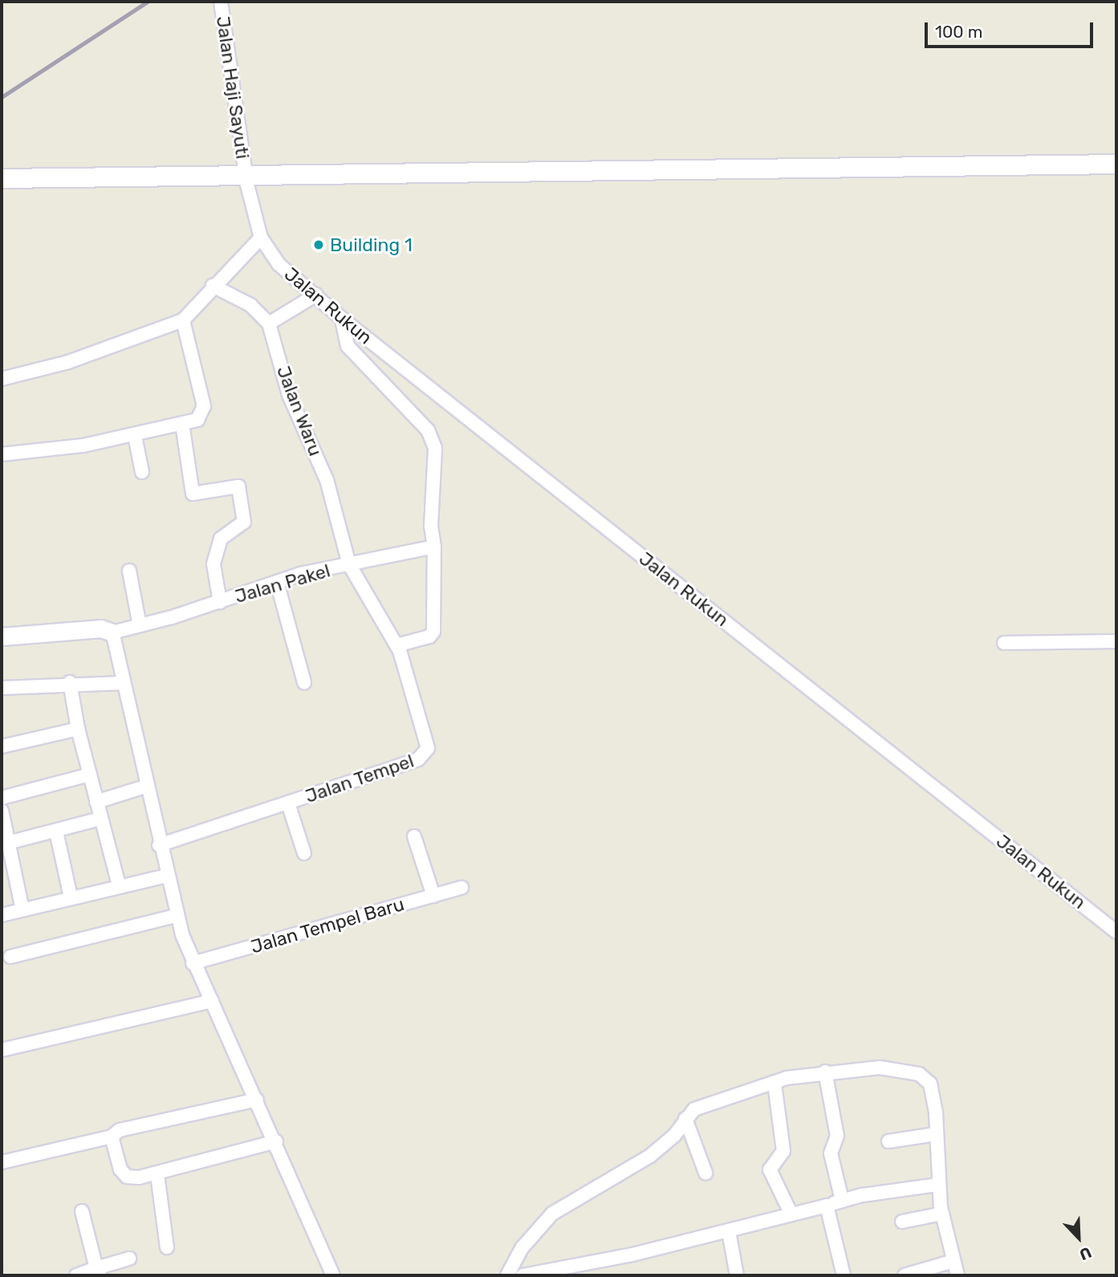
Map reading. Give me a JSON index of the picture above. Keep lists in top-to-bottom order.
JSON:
{
  "streets": {
    "street": [
      "Jalan Haji Sayuti",
      "Jalan Rukun",
      "Jalan Waru",
      "Jalan Pakel",
      "Jalan Tempel",
      "Jalan Tempel Baru"
    ]
  },
  "crossings": [
    ["Jalan Haji Sayuti", "Jalan Rukun"],
    ["Jalan Waru", "Jalan Pakel"],
    ["Jalan Waru", "Jalan Tempel"],
    ["Jalan Pakel", "Jalan Tempel"]
  ],
  "places": ["Building 1"],
  "scale_bar": "100 m",
  "north": "bottom right"
}
